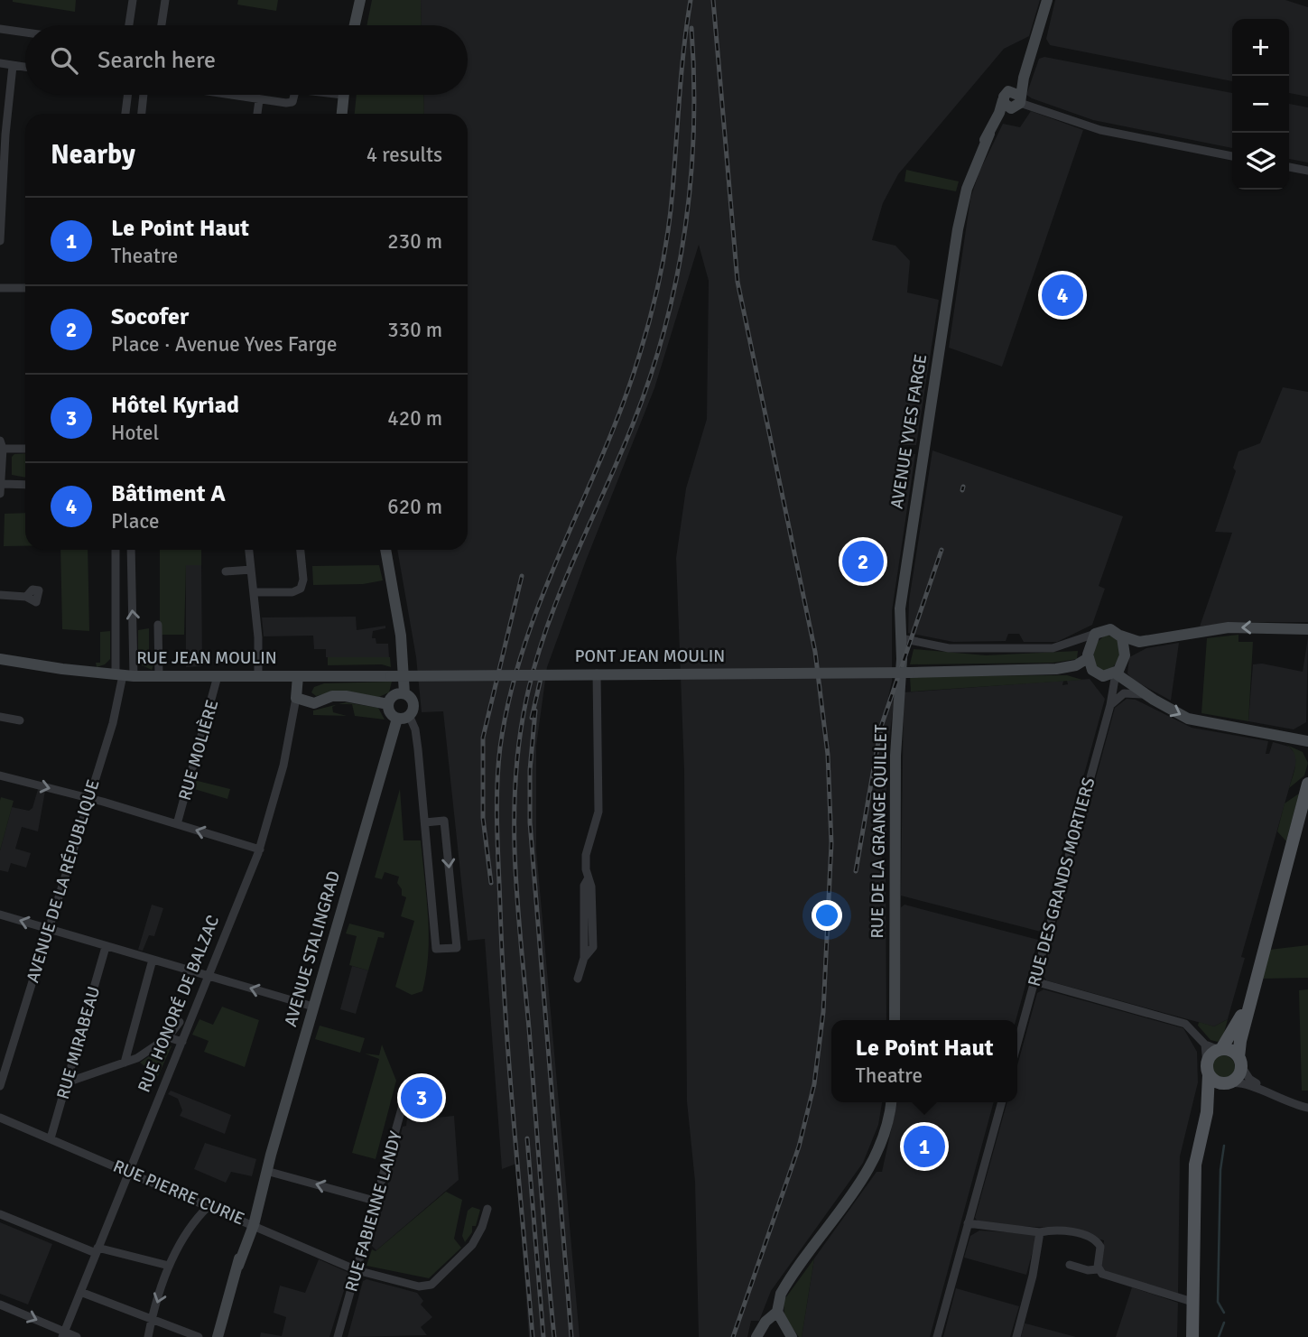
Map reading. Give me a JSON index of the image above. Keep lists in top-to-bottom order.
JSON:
{
  "streets": {
    "street": [
      "AVENUE YVES FARGE",
      "PONT JEAN MOULIN",
      "RUE JEAN MOULIN",
      "RUE MOLIÈRE",
      "RUE DE LA GRANGE QUILLET",
      "AVENUE DE LA RÉPUBLIQUE",
      "RUE DES GRANDS MORTIERS",
      "AVENUE STALINGRAD",
      "RUE HONORÉ DE BALZAC",
      "RUE MIRABEAU",
      "RUE PIERRE CURIE",
      "RUE FABIENNE LANDY"
    ]
  },
  "crossings": [
    ["AVENUE YVES FARGE", "RUE DE LA GRANGE QUILLET"],
    ["PONT JEAN MOULIN", "RUE JEAN MOULIN"],
    ["PONT JEAN MOULIN", "RUE HONORÉ DE BALZAC"],
    ["RUE JEAN MOULIN", "RUE MOLIÈRE"],
    ["RUE JEAN MOULIN", "AVENUE DE LA RÉPUBLIQUE"],
    ["RUE JEAN MOULIN", "RUE HONORÉ DE BALZAC"],
    ["AVENUE STALINGRAD", "RUE PIERRE CURIE"],
    ["RUE HONORÉ DE BALZAC", "RUE PIERRE CURIE"],
    ["RUE MIRABEAU", "RUE PIERRE CURIE"],
    ["RUE PIERRE CURIE", "RUE FABIENNE LANDY"]
  ],
  "page": {
    "map_buttons": ["+", "−"],
    "search": "Search here",
    "heading": ["Nearby", "4 results"],
    "list": [
      {
        "mark": "1",
        "name": "Le Point Haut",
        "note": "Theatre",
        "value": "230 m"
      },
      {
        "mark": "2",
        "name": "Socofer",
        "note": "Place · Avenue Yves Farge",
        "value": "330 m"
      },
      {
        "mark": "3",
        "name": "Hôtel Kyriad",
        "note": "Hotel",
        "value": "420 m"
      },
      {
        "mark": "4",
        "name": "Bâtiment A",
        "note": "Place",
        "value": "620 m"
      }
    ],
    "pins": [
      "4",
      "2",
      "3",
      "1"
    ],
    "popup": ["Le Point Haut", "Theatre"]
  }
}
